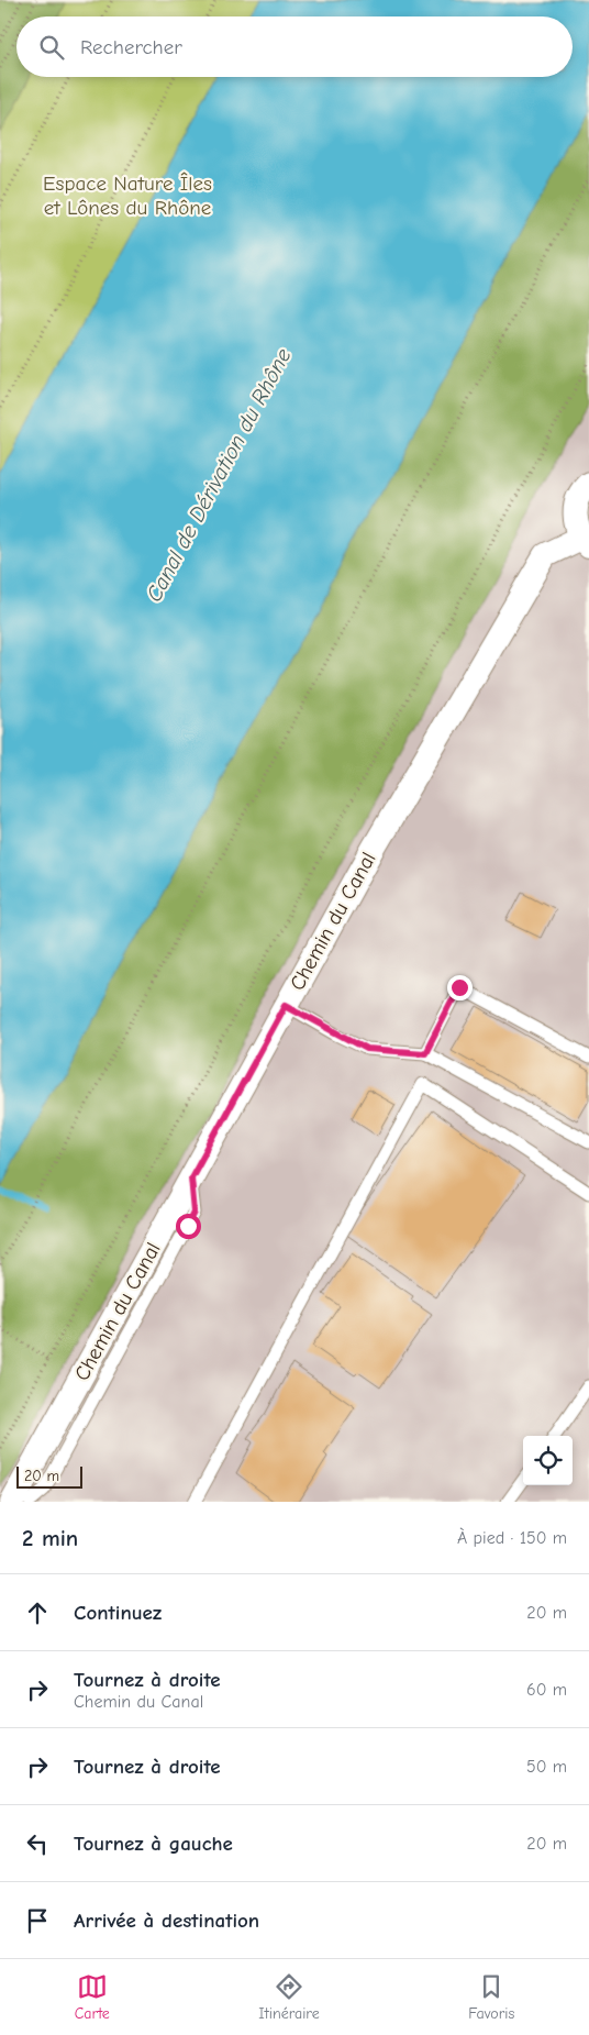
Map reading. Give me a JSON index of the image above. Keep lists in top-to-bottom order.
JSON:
{
  "streets": {
    "street": ["Chemin du Canal"]
  },
  "water": ["Canal de Dérivation du Rhône"],
  "parks": ["Espace Nature Îles et Lônes du Rhône"],
  "scale_bar": "20 m",
  "page": {
    "search": "Rechercher",
    "scale": "20 m",
    "heading": ["2 min", "À pied · 150 m"],
    "list": [
      ["Continuez", "20 m"],
      ["Tournez à droite", "Chemin du Canal", "60 m"],
      ["Tournez à droite", "50 m"],
      ["Tournez à gauche", "20 m"],
      "Arrivée à destination"
    ],
    "nav": ["Carte", "Itinéraire", "Favoris"]
  }
}
